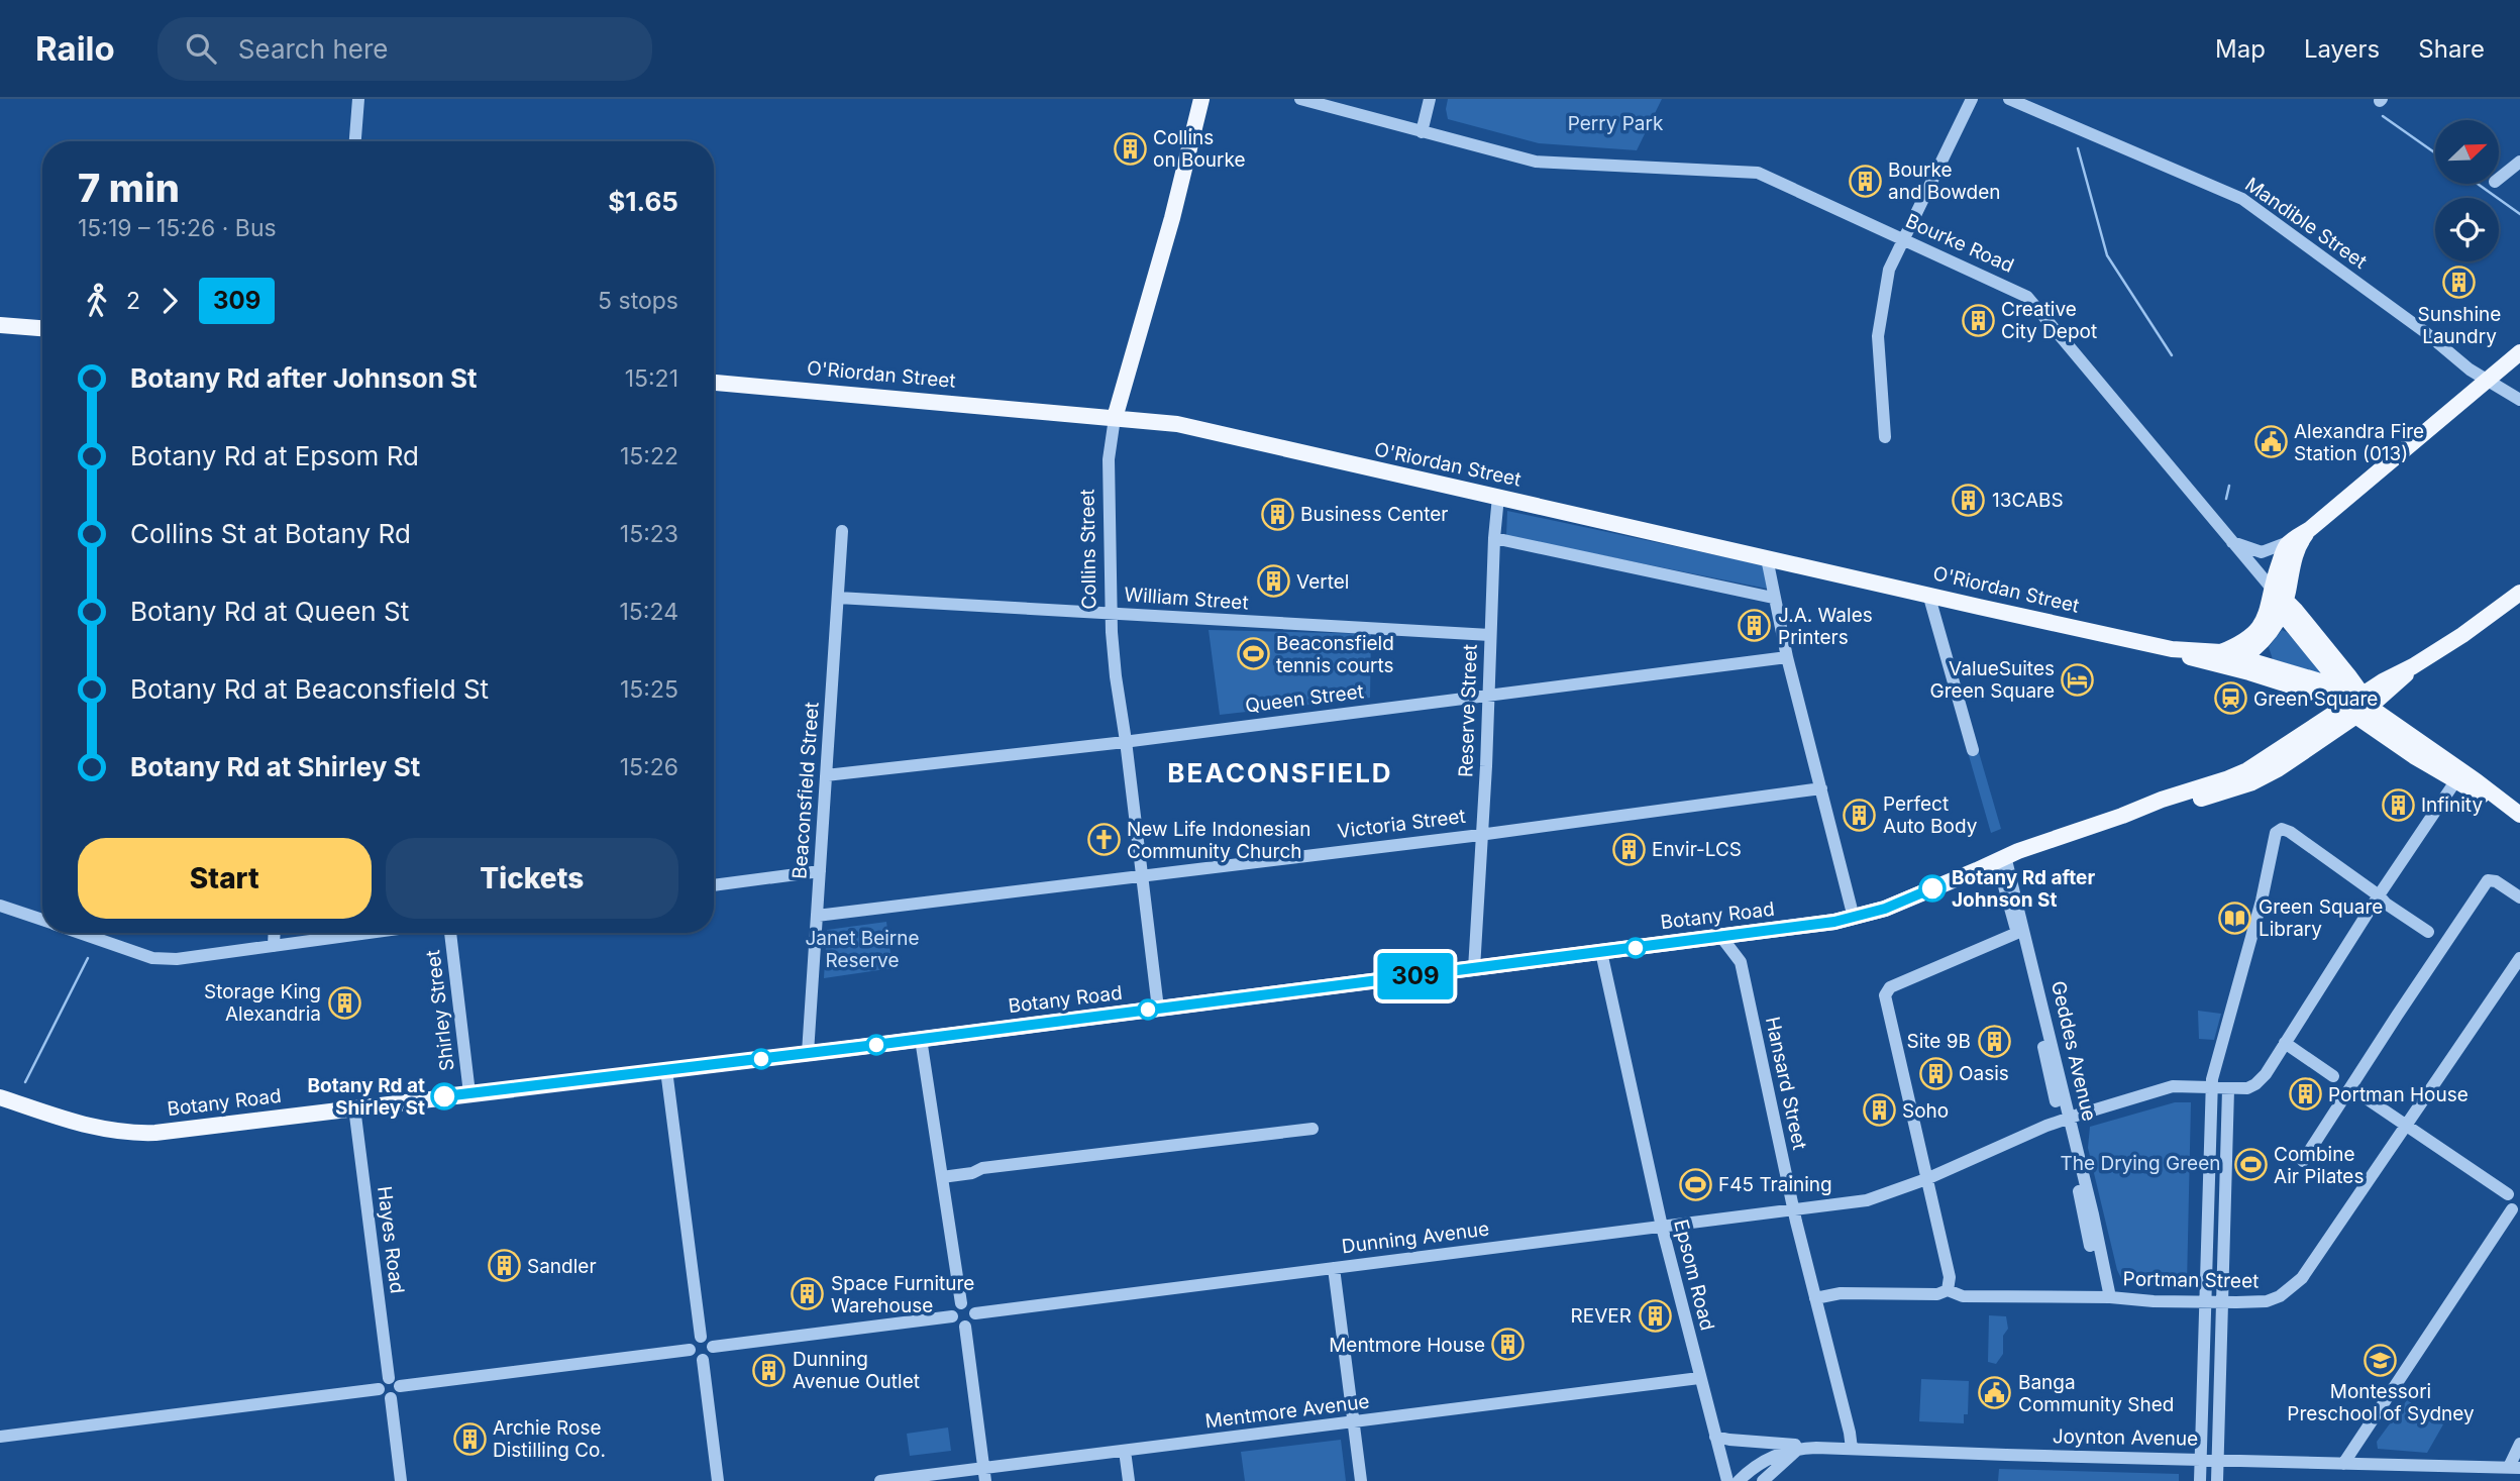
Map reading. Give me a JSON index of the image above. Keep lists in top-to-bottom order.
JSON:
{
  "streets": {
    "main road": [
      "Bourke Road",
      "O'Riordan Street",
      "Collins Street",
      "Botany Road"
    ],
    "street": [
      "Mandible Street",
      "William Street",
      "Queen Street",
      "Reserve Street",
      "Beaconsfield Street",
      "Victoria Street",
      "Shirley Street",
      "Geddes Avenue",
      "Hansard Street",
      "Dunning Avenue",
      "Hayes Road",
      "Epsom Road",
      "Portman Street",
      "Mentmore Avenue",
      "Joynton Avenue"
    ]
  },
  "crossings": [
    ["Bourke Road", "O'Riordan Street"],
    ["Bourke Road", "Botany Road"],
    ["O'Riordan Street", "Collins Street"],
    ["O'Riordan Street", "Reserve Street"],
    ["O'Riordan Street", "Botany Road"],
    ["Collins Street", "William Street"],
    ["Collins Street", "Queen Street"],
    ["Collins Street", "Victoria Street"],
    ["Collins Street", "Botany Road"],
    ["William Street", "Reserve Street"],
    ["William Street", "Beaconsfield Street"],
    ["Queen Street", "Reserve Street"],
    ["Queen Street", "Beaconsfield Street"],
    ["Reserve Street", "Victoria Street"],
    ["Reserve Street", "Botany Road"],
    ["Beaconsfield Street", "Victoria Street"],
    ["Beaconsfield Street", "Botany Road"],
    ["Botany Road", "Shirley Street"],
    ["Botany Road", "Geddes Avenue"],
    ["Botany Road", "Hansard Street"],
    ["Botany Road", "Hayes Road"],
    ["Botany Road", "Epsom Road"],
    ["Geddes Avenue", "Dunning Avenue"],
    ["Geddes Avenue", "Portman Street"],
    ["Hansard Street", "Dunning Avenue"],
    ["Hansard Street", "Portman Street"],
    ["Hansard Street", "Joynton Avenue"],
    ["Dunning Avenue", "Epsom Road"],
    ["Epsom Road", "Mentmore Avenue"]
  ],
  "districts": ["BEACONSFIELD"],
  "parks": ["Perry Park", "Janet Beirne Reserve", "The Drying Green"],
  "places": {
    "building": [
      "Collins on Bourke",
      "Bourke and Bowden",
      "Sunshine Laundry",
      "Creative City Depot",
      "13CABS",
      "Business Center",
      "Vertel",
      "J.A. Wales Printers",
      "Infinity",
      "Perfect Auto Body",
      "Envir-LCS",
      "Storage King Alexandria",
      "Site 9B",
      "Oasis",
      "Portman House",
      "Soho",
      "Sandler",
      "Space Furniture Warehouse",
      "REVER",
      "Mentmore House",
      "Dunning Avenue Outlet",
      "Archie Rose Distilling Co."
    ],
    "public building": ["Alexandra Fire Station (013)", "Banga Community Shed"],
    "sports": ["Beaconsfield tennis courts", "Combine Air Pilates", "F45 Training"],
    "hotel": ["ValueSuites Green Square"],
    "station": ["Green Square"],
    "church": ["New Life Indonesian Community Church"],
    "other": ["Botany Rd after Johnson St", "Botany Rd at Shirley St"],
    "library": ["Green Square Library"],
    "school or university": ["Montessori Preschool of Sydney"]
  },
  "lines": ["bus line 309"],
  "north": "top right",
  "page": {
    "header": "Railo",
    "search": "Search here",
    "nav": ["Map", "Layers", "Share"],
    "on_map": "309",
    "heading": ["7 min", "15:19 – 15:26 · Bus", "$1.65"],
    "legs": ["2", "309", "5 stops"],
    "list": [
      {
        "name": "Botany Rd after Johnson St",
        "value": "15:21"
      },
      {
        "name": "Botany Rd at Epsom Rd",
        "value": "15:22"
      },
      {
        "name": "Collins St at Botany Rd",
        "value": "15:23"
      },
      {
        "name": "Botany Rd at Queen St",
        "value": "15:24"
      },
      {
        "name": "Botany Rd at Beaconsfield St",
        "value": "15:25"
      },
      {
        "name": "Botany Rd at Shirley St",
        "value": "15:26"
      }
    ],
    "buttons": ["Start", "Tickets"]
  }
}
